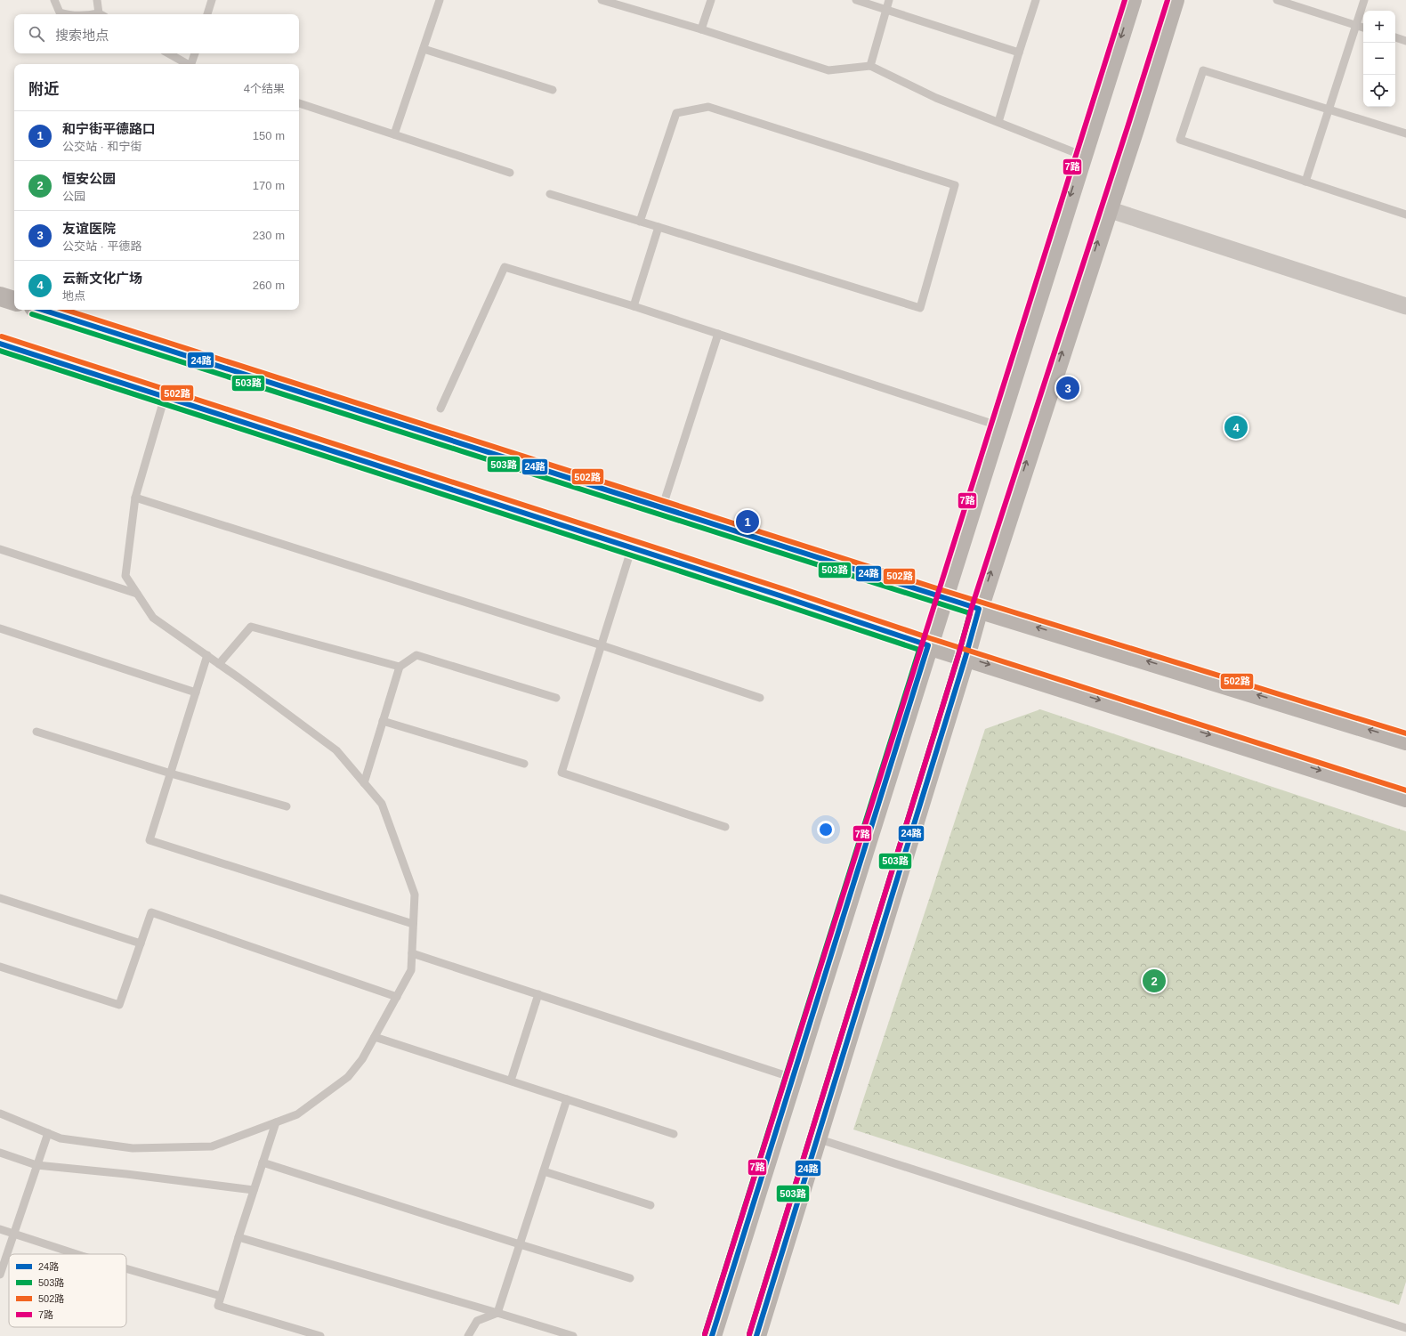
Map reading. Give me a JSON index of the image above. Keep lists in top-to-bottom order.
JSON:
{
  "lines": [
    "transit line 7路",
    "transit line 24路",
    "transit line 502路",
    "transit line 503路"
  ],
  "legend": [
    "24路",
    "503路",
    "502路",
    "7路"
  ],
  "page": {
    "map_buttons": ["+", "−"],
    "search": "搜索地点",
    "heading": ["附近", "4个结果"],
    "list": [
      {
        "mark": "1",
        "name": "和宁街平德路口",
        "note": "公交站 · 和宁街",
        "value": "150 m"
      },
      {
        "mark": "2",
        "name": "恒安公园",
        "note": "公园",
        "value": "170 m"
      },
      {
        "mark": "3",
        "name": "友谊医院",
        "note": "公交站 · 平德路",
        "value": "230 m"
      },
      {
        "mark": "4",
        "name": "云新文化广场",
        "note": "地点",
        "value": "260 m"
      }
    ],
    "pins": [
      "3",
      "4",
      "1",
      "2"
    ]
  }
}
